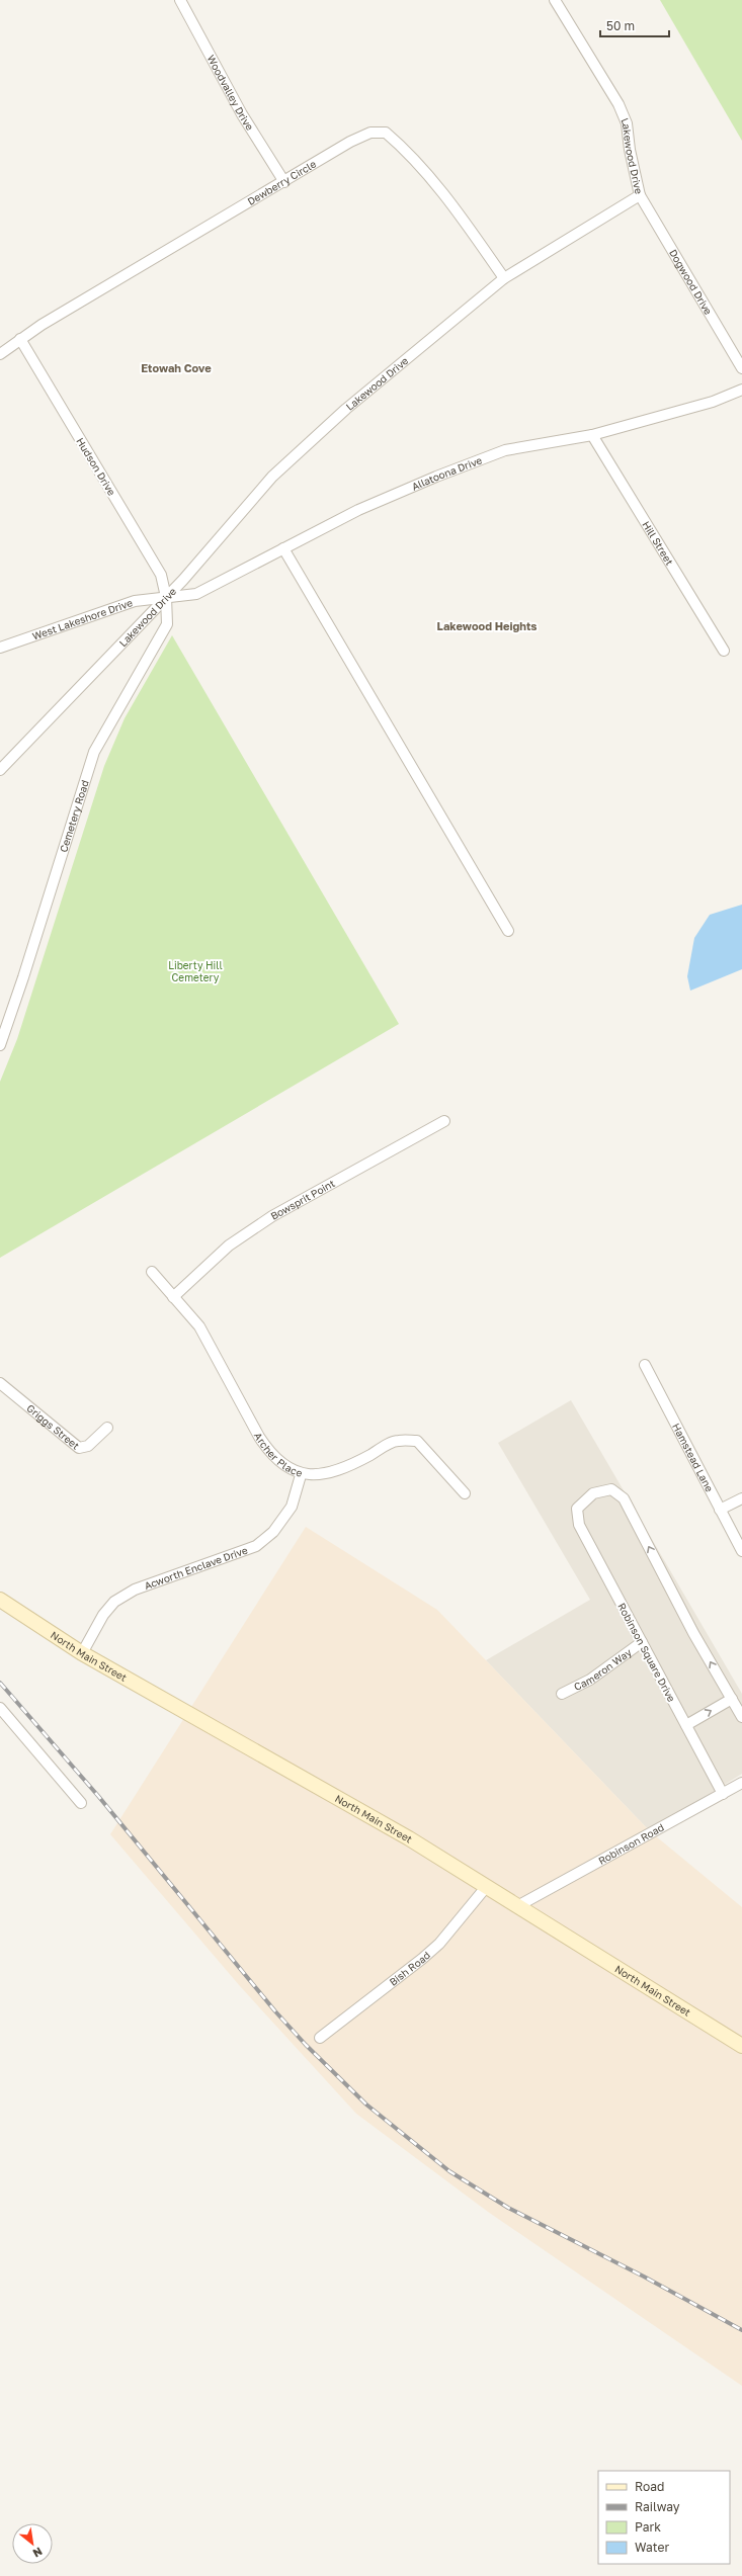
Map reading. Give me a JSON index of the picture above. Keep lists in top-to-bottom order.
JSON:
{
  "streets": {
    "main road": ["North Main Street"],
    "street": [
      "Woodvalley Drive",
      "Lakewood Drive",
      "Dewberry Circle",
      "Dogwood Drive",
      "Hudson Drive",
      "Allatoona Drive",
      "Hill Street",
      "West Lakeshore Drive",
      "Cemetery Road",
      "Bowsprit Point",
      "Griggs Street",
      "Archer Place",
      "Hamstead Lane",
      "Acworth Enclave Drive",
      "Robinson Square Drive",
      "Cameron Way",
      "Robinson Road",
      "Bish Road"
    ]
  },
  "crossings": [
    ["Woodvalley Drive", "Dewberry Circle"],
    ["Lakewood Drive", "Dewberry Circle"],
    ["Lakewood Drive", "Dogwood Drive"],
    ["Lakewood Drive", "Hudson Drive"],
    ["Lakewood Drive", "Allatoona Drive"],
    ["Lakewood Drive", "West Lakeshore Drive"],
    ["Lakewood Drive", "Cemetery Road"],
    ["Dewberry Circle", "Hudson Drive"],
    ["Hudson Drive", "Allatoona Drive"],
    ["Hudson Drive", "West Lakeshore Drive"],
    ["Hudson Drive", "Cemetery Road"],
    ["Allatoona Drive", "Hill Street"],
    ["Allatoona Drive", "West Lakeshore Drive"],
    ["Allatoona Drive", "Cemetery Road"],
    ["West Lakeshore Drive", "Cemetery Road"],
    ["Bowsprit Point", "Archer Place"],
    ["Archer Place", "Acworth Enclave Drive"],
    ["Acworth Enclave Drive", "North Main Street"],
    ["Robinson Square Drive", "Cameron Way"],
    ["Robinson Square Drive", "Robinson Road"],
    ["North Main Street", "Robinson Road"],
    ["North Main Street", "Bish Road"]
  ],
  "districts": ["Etowah Cove", "Lakewood Heights"],
  "parks": ["Liberty Hill Cemetery"],
  "legend": [
    "Road",
    "Railway",
    "Park",
    "Water"
  ],
  "scale_bar": "50 m",
  "north": "bottom right"
}
